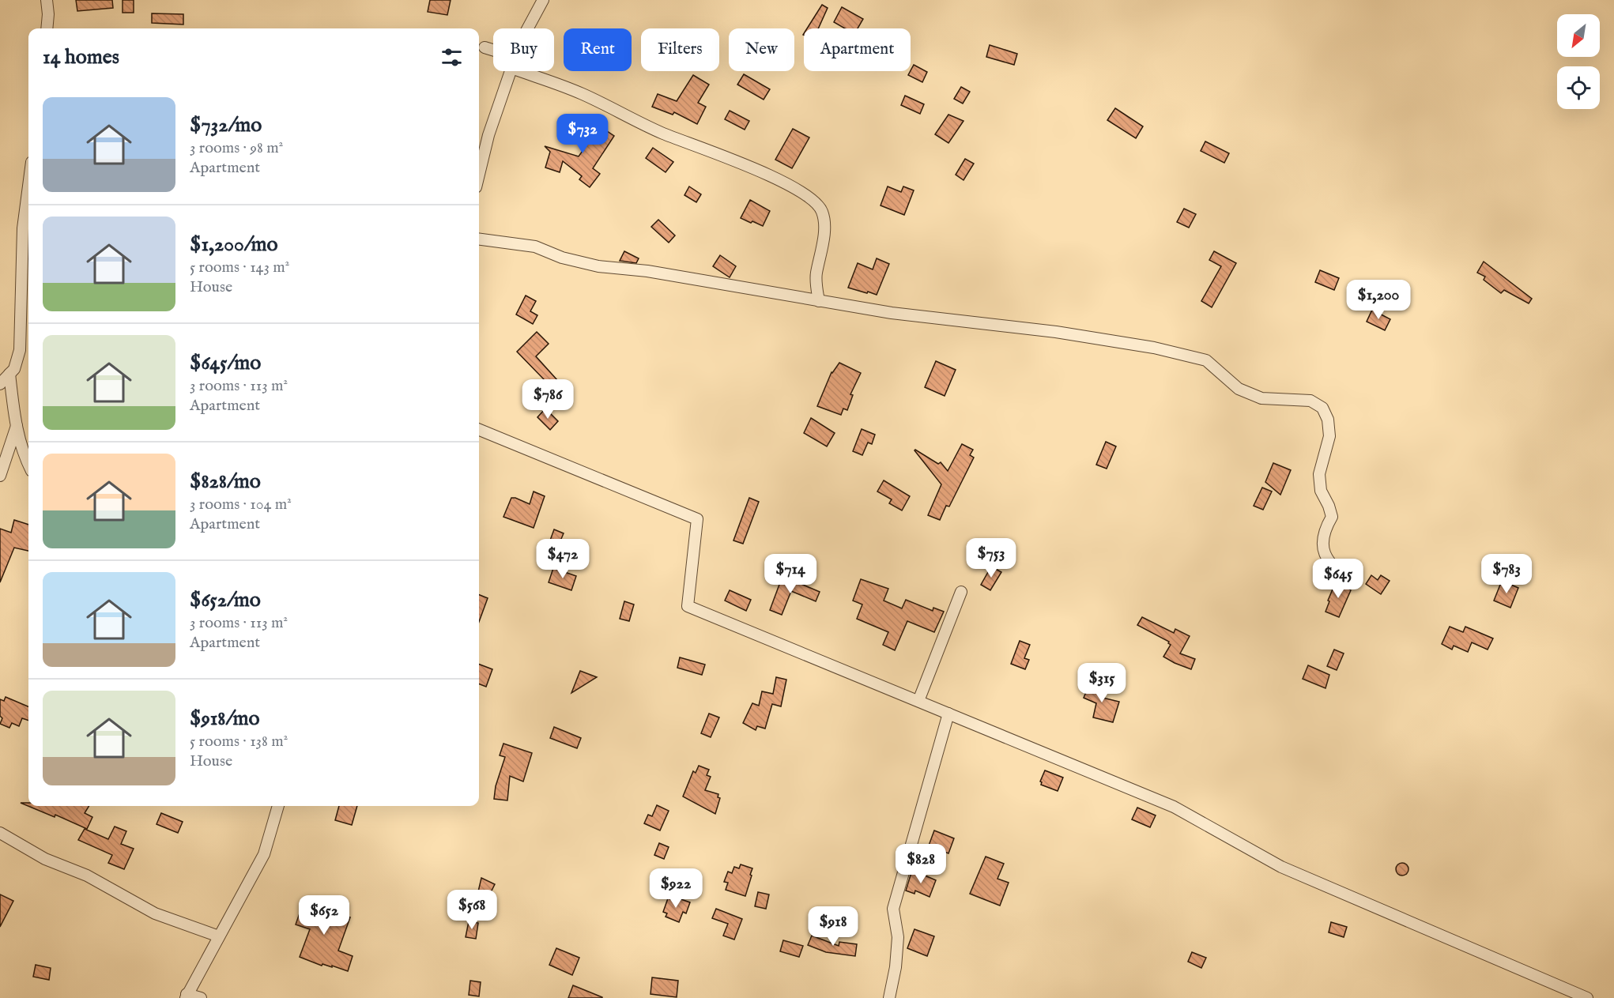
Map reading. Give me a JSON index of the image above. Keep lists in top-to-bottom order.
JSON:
{
  "north": "bottom left",
  "page": {
    "chip": [
      "Buy",
      "Rent",
      "Filters",
      "New",
      "Apartment"
    ],
    "heading": "14 homes",
    "list": [
      {
        "name": "$732/mo",
        "note": "3 rooms · 98 m² · Apartment"
      },
      {
        "name": "$1,200/mo",
        "note": "5 rooms · 143 m² · House"
      },
      {
        "name": "$645/mo",
        "note": "3 rooms · 113 m² · Apartment"
      },
      {
        "name": "$828/mo",
        "note": "3 rooms · 104 m² · Apartment"
      },
      {
        "name": "$652/mo",
        "note": "3 rooms · 113 m² · Apartment"
      },
      {
        "name": "$918/mo",
        "note": "5 rooms · 138 m² · House"
      }
    ],
    "price": [
      "$732",
      "$1,200",
      "$786",
      "$753",
      "$472",
      "$714",
      "$783",
      "$645",
      "$315",
      "$828",
      "$922",
      "$568",
      "$652",
      "$918"
    ]
  }
}
